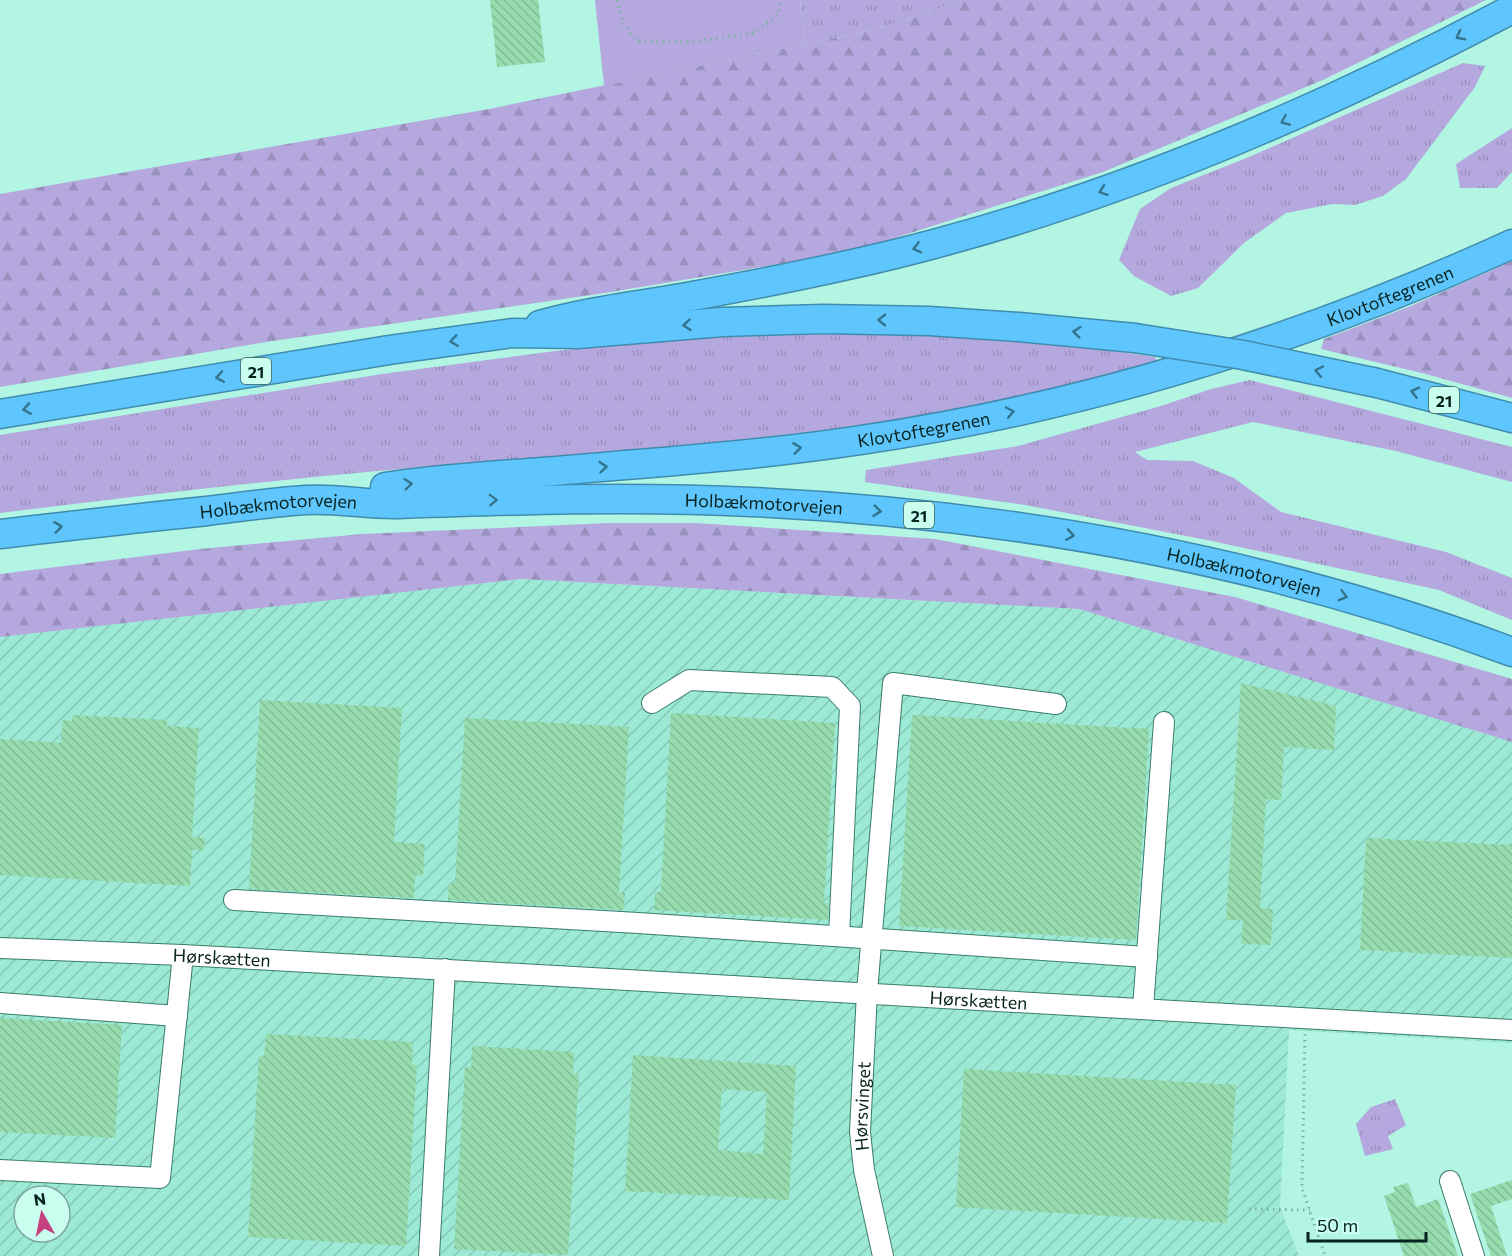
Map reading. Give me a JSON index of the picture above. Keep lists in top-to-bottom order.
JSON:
{
  "streets": {
    "highway": ["Klovtoftegrenen", "21", "Holbækmotorvejen"],
    "street": ["Hørskætten", "Hørsvinget"]
  },
  "crossings": [
    ["Klovtoftegrenen", "Holbækmotorvejen"],
    ["Hørskætten", "Hørsvinget"]
  ],
  "scale_bar": "50 m",
  "north": "top"
}
